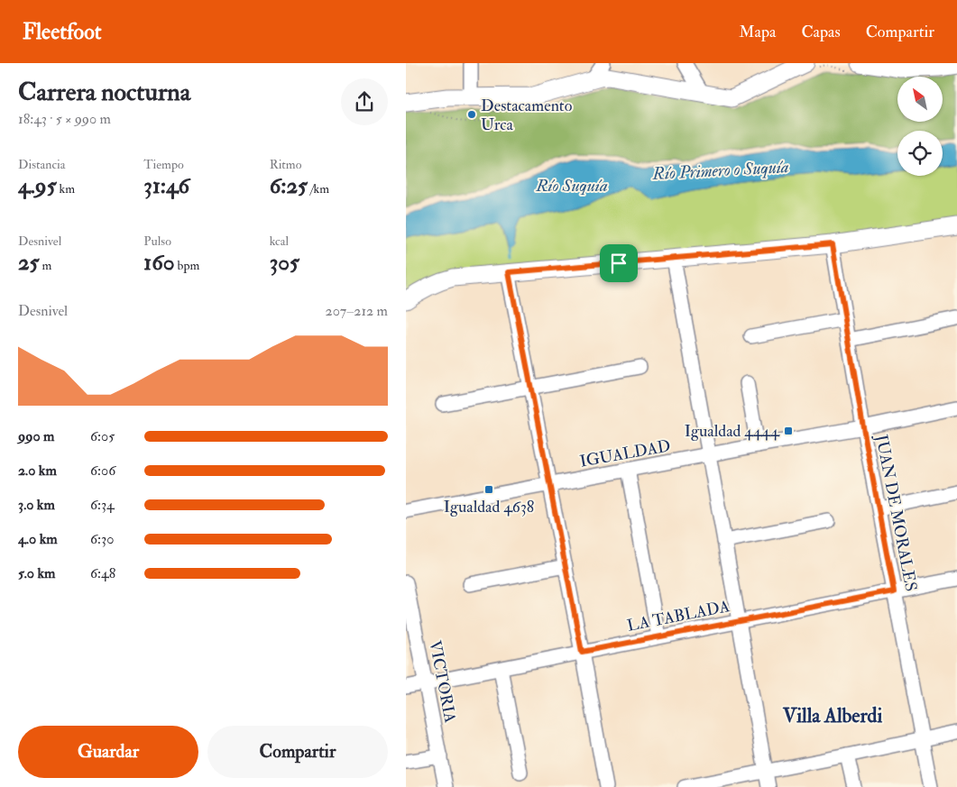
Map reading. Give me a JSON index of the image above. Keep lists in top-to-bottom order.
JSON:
{
  "streets": {
    "street": [
      "IGUALDAD",
      "JUAN DE MORALES",
      "LA TABLADA",
      "VICTORIA"
    ]
  },
  "crossings": [
    ["IGUALDAD", "JUAN DE MORALES"],
    ["JUAN DE MORALES", "LA TABLADA"],
    ["LA TABLADA", "VICTORIA"]
  ],
  "districts": ["Villa Alberdi"],
  "water": ["Río Primero o Suquía", "Río Suquía"],
  "places": {
    "other": ["Destacamento Urca"],
    "transit": ["Igualdad 4444", "Igualdad 4638"]
  },
  "north": "top left",
  "page": {
    "header": "Fleetfoot",
    "nav": ["Mapa", "Capas", "Compartir"],
    "heading": ["Carrera nocturna", "18:43 · 5 × 990 m"],
    "stats": [
      ["Distancia", "4.95 km"],
      ["Tiempo", "31:46"],
      ["Ritmo", "6:25 /km"],
      ["Desnivel", "25 m"],
      ["Pulso", "160 bpm"],
      ["kcal", "305"]
    ],
    "chart": ["Desnivel", "207–212 m"],
    "list": [
      {
        "name": "990 m",
        "note": "6:05"
      },
      {
        "name": "2.0 km",
        "note": "6:06"
      },
      {
        "name": "3.0 km",
        "note": "6:34"
      },
      {
        "name": "4.0 km",
        "note": "6:30"
      },
      {
        "name": "5.0 km",
        "note": "6:48"
      }
    ],
    "buttons": ["Guardar", "Compartir"]
  }
}
